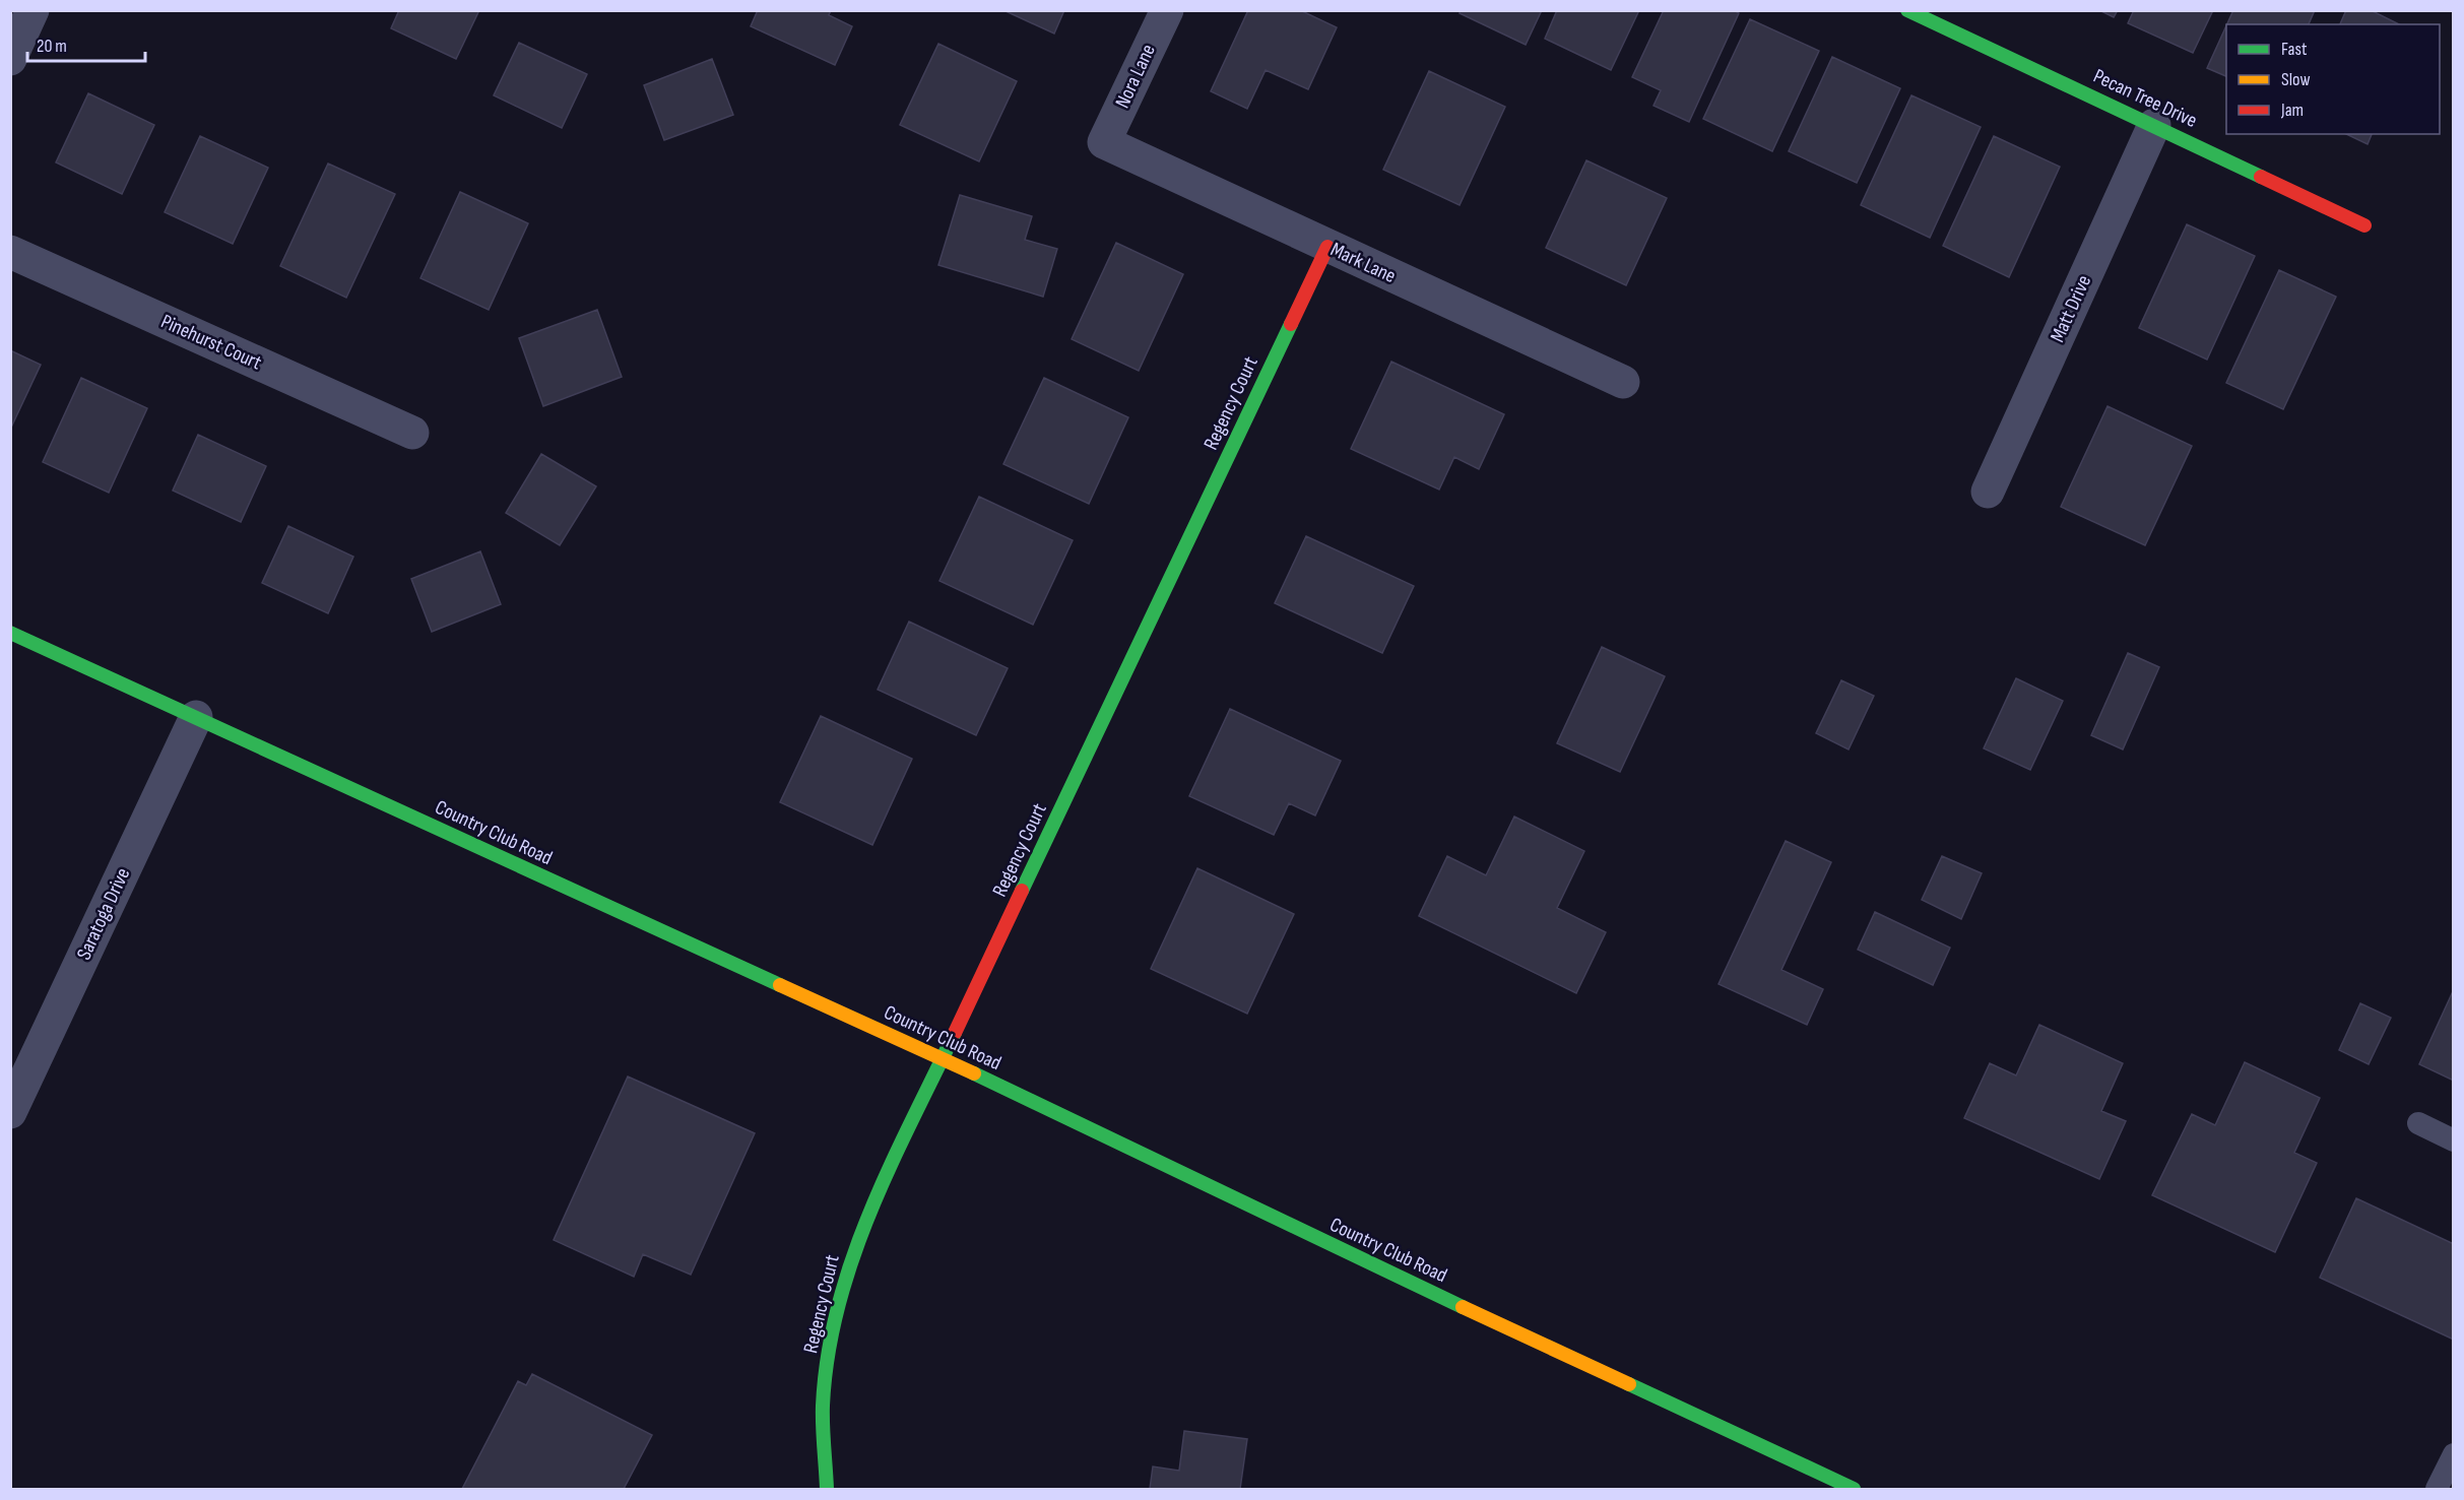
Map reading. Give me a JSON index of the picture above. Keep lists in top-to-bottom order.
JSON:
{
  "streets": {
    "main road": ["Pecan Tree Drive", "Regency Court", "Country Club Road"],
    "street": [
      "Nora Lane",
      "Mark Lane",
      "Matt Drive",
      "Pinehurst Court",
      "Saratoga Drive"
    ]
  },
  "crossings": [
    ["Nora Lane", "Mark Lane"],
    ["Pecan Tree Drive", "Matt Drive"],
    ["Mark Lane", "Regency Court"],
    ["Regency Court", "Country Club Road"],
    ["Country Club Road", "Saratoga Drive"]
  ],
  "legend": ["Fast", "Slow", "Jam"],
  "scale_bar": "20 m"
}
